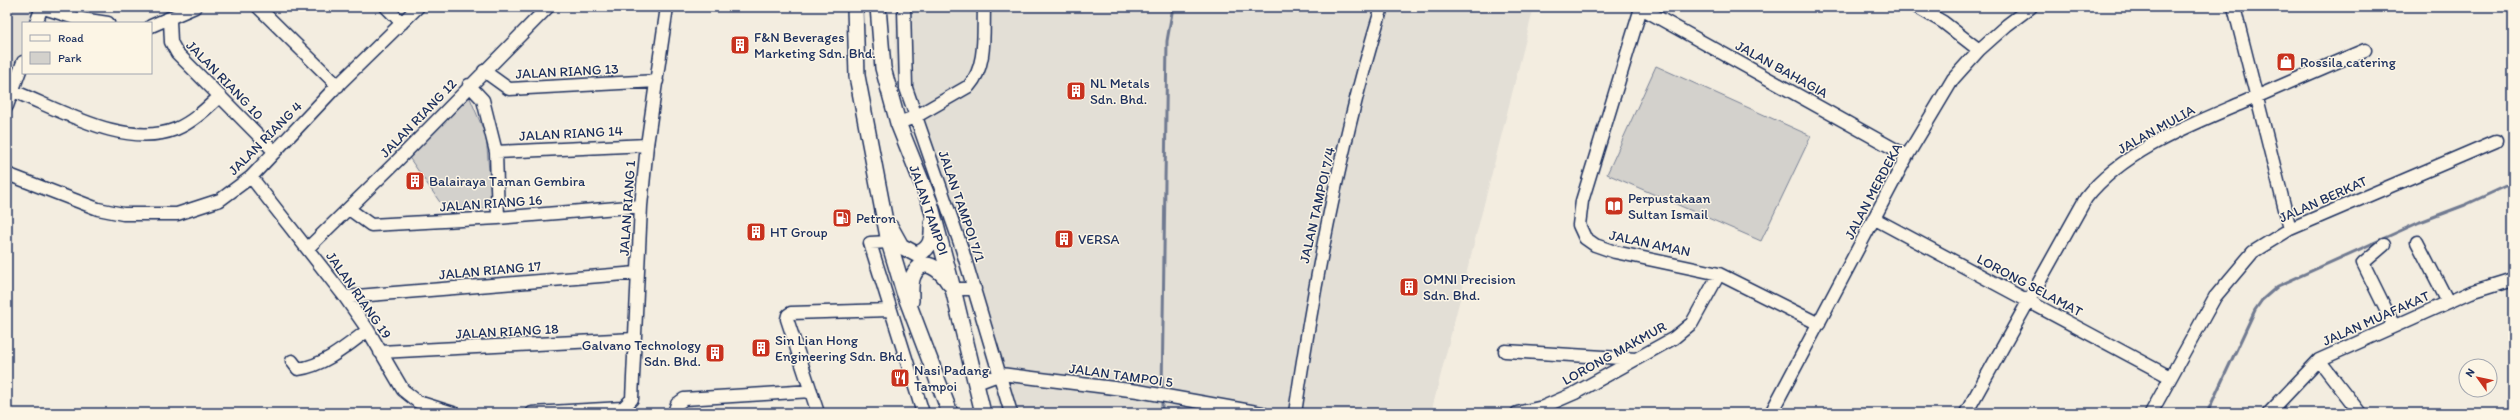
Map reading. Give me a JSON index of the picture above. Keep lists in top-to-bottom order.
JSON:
{
  "streets": {
    "main road": ["JALAN TAMPOI"],
    "street": [
      "JALAN BAHAGIA",
      "JALAN RIANG 13",
      "JALAN RIANG 10",
      "JALAN RIANG 12",
      "JALAN MULIA",
      "JALAN RIANG 14",
      "JALAN RIANG 4",
      "JALAN MERDEKA",
      "JALAN BERKAT",
      "JALAN RIANG 16",
      "JALAN TAMPOI 7/4",
      "JALAN TAMPOI 7/1",
      "JALAN RIANG 1",
      "JALAN AMAN",
      "JALAN RIANG 17",
      "LORONG SELAMAT",
      "JALAN RIANG 19",
      "JALAN MUAFAKAT",
      "JALAN RIANG 18",
      "LORONG MAKMUR",
      "JALAN TAMPOI 5"
    ]
  },
  "crossings": [
    ["JALAN BAHAGIA", "JALAN MERDEKA"],
    ["JALAN BAHAGIA", "JALAN AMAN"],
    ["JALAN RIANG 13", "JALAN RIANG 12"],
    ["JALAN RIANG 13", "JALAN RIANG 1"],
    ["JALAN RIANG 10", "JALAN RIANG 4"],
    ["JALAN RIANG 12", "JALAN RIANG 16"],
    ["JALAN RIANG 12", "JALAN RIANG 19"],
    ["JALAN MULIA", "LORONG SELAMAT"],
    ["JALAN RIANG 14", "JALAN RIANG 1"],
    ["JALAN RIANG 4", "JALAN RIANG 19"],
    ["JALAN MERDEKA", "JALAN AMAN"],
    ["JALAN MERDEKA", "LORONG SELAMAT"],
    ["JALAN BERKAT", "LORONG SELAMAT"],
    ["JALAN RIANG 16", "JALAN RIANG 1"],
    ["JALAN TAMPOI 7/1", "JALAN TAMPOI 5"],
    ["JALAN RIANG 1", "JALAN RIANG 17"],
    ["JALAN RIANG 1", "JALAN RIANG 18"],
    ["JALAN TAMPOI", "JALAN TAMPOI 5"],
    ["JALAN AMAN", "LORONG MAKMUR"],
    ["JALAN RIANG 17", "JALAN RIANG 19"],
    ["JALAN RIANG 19", "JALAN RIANG 18"]
  ],
  "places": {
    "building": [
      "F&N Beverages Marketing Sdn. Bhd.",
      "NL Metals Sdn. Bhd.",
      "Balairaya Taman Gembira",
      "HT Group",
      "VERSA",
      "OMNI Precision Sdn. Bhd.",
      "Sin Lian Hong Engineering Sdn. Bhd.",
      "Galvano Technology Sdn. Bhd."
    ],
    "shop": ["Rossila catering"],
    "library": ["Perpustakaan Sultan Ismail"],
    "fuel station": ["Petron"],
    "restaurant": ["Nasi Padang Tampoi"]
  },
  "legend": ["Road", "Park"],
  "north": "top left"
}
